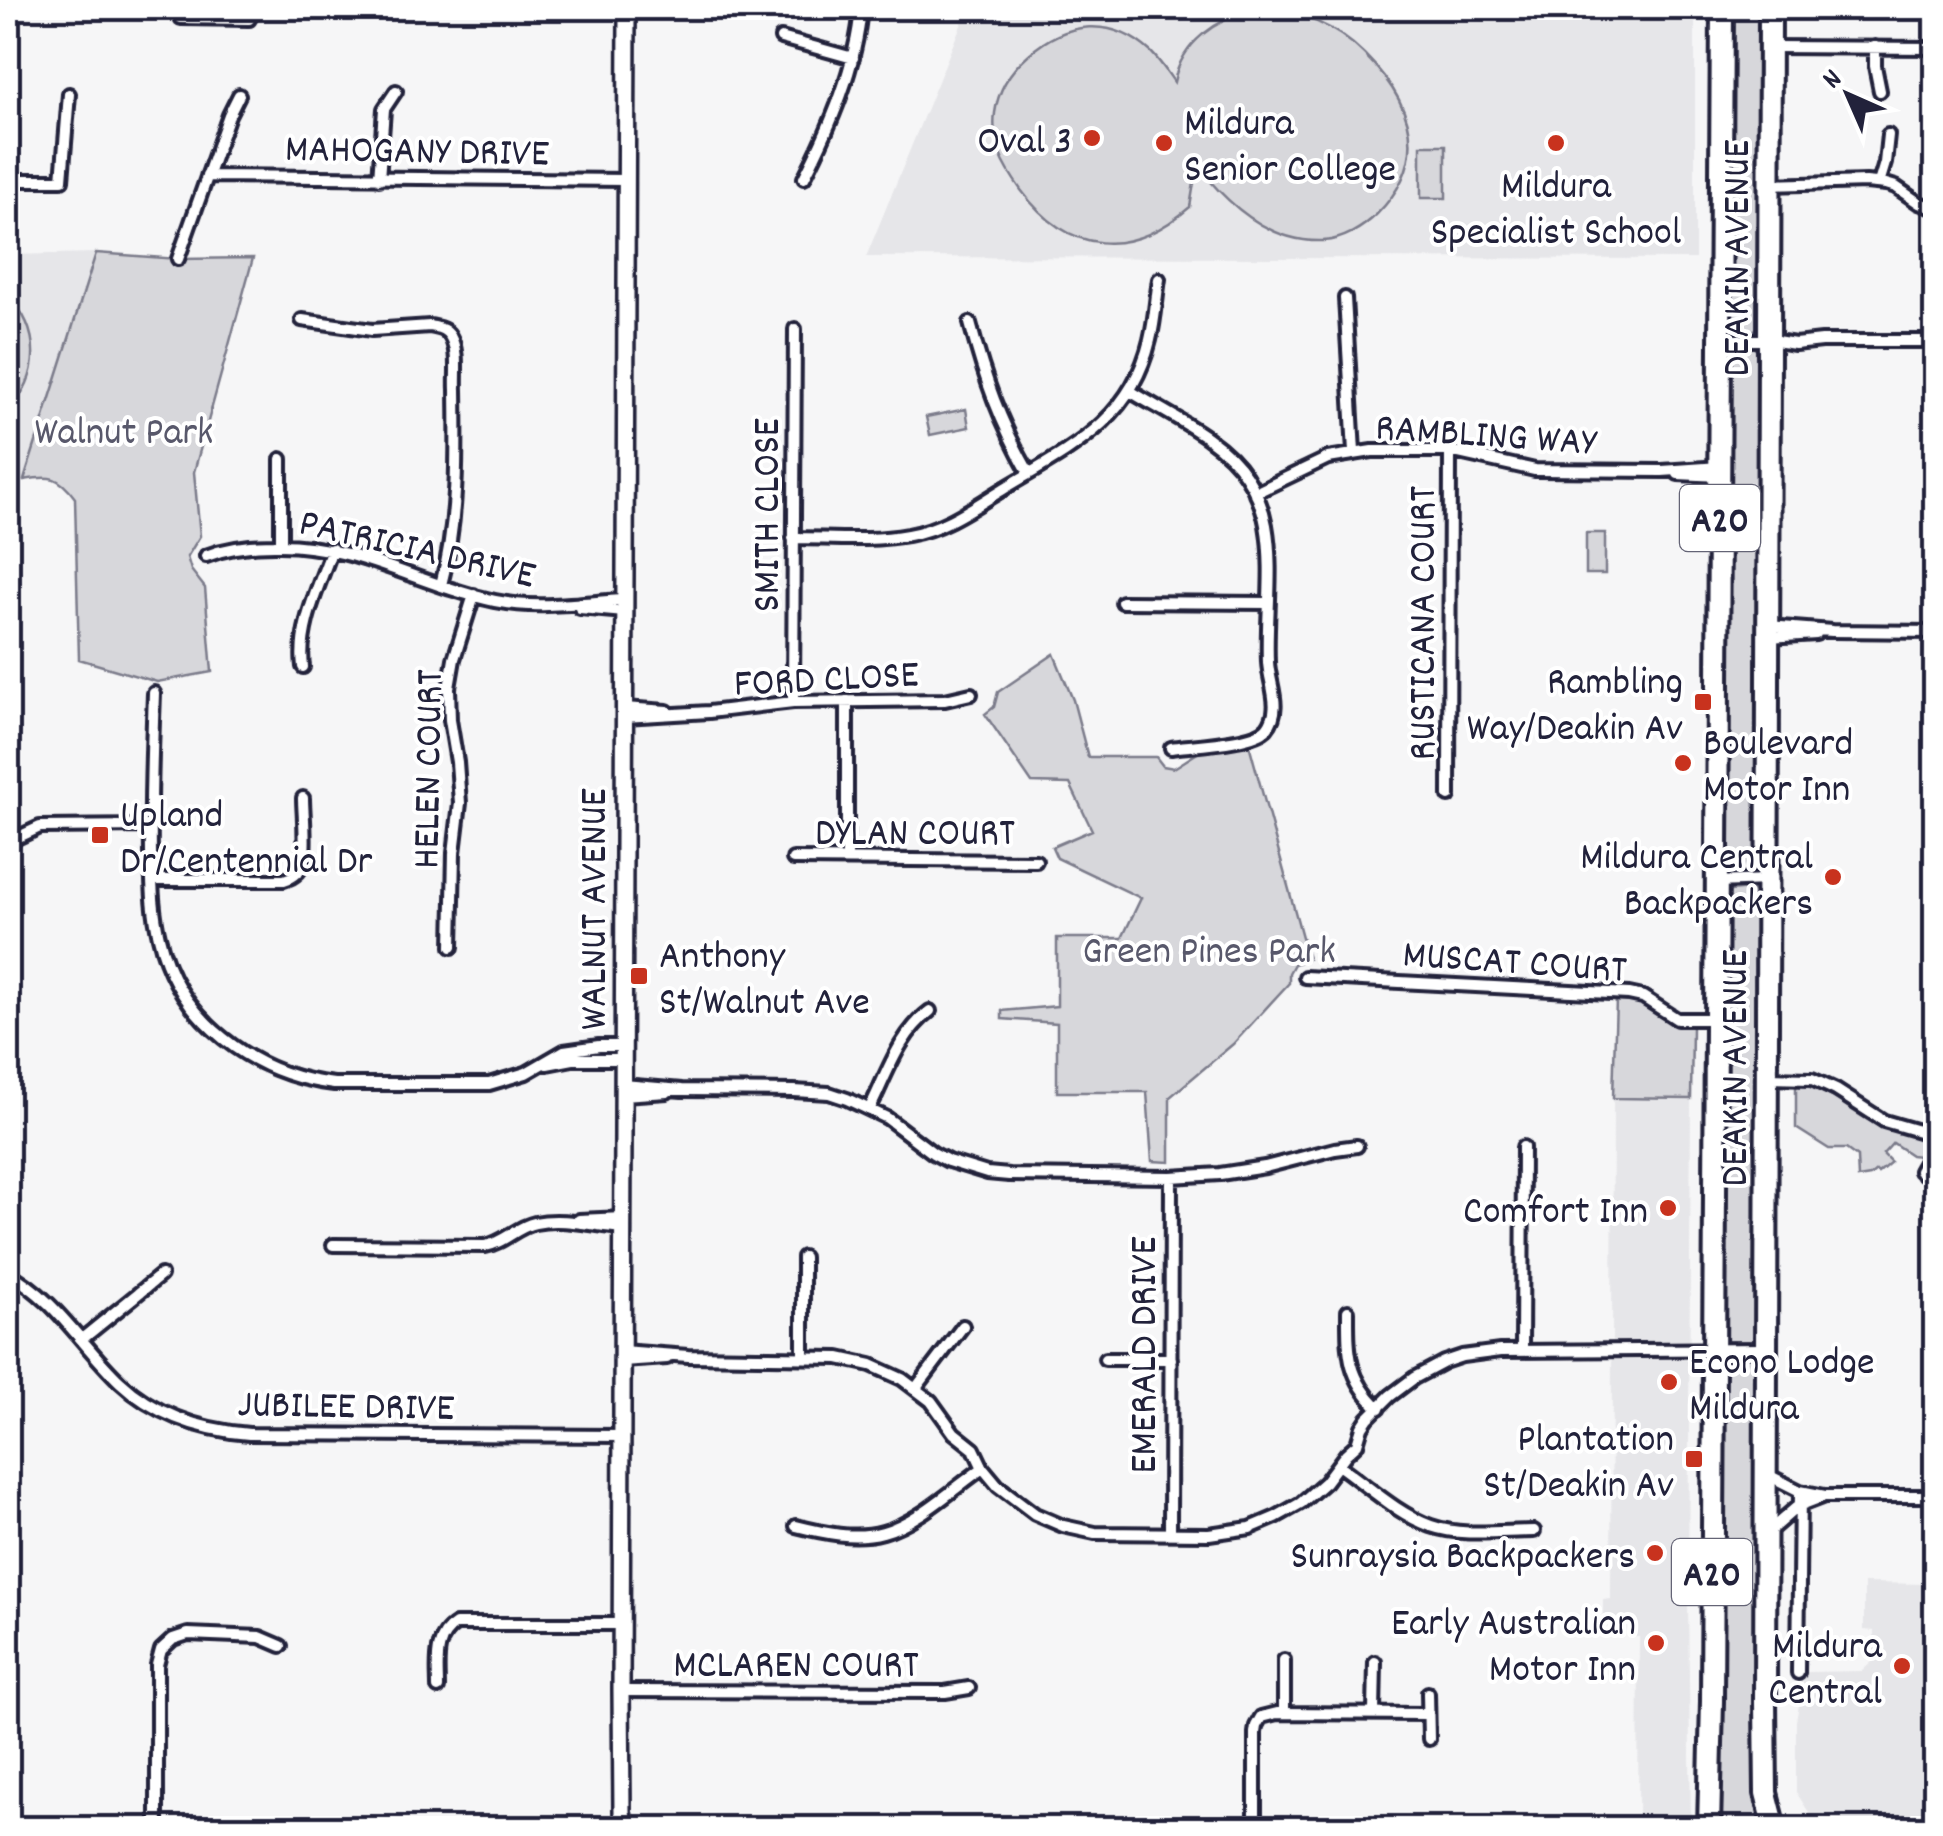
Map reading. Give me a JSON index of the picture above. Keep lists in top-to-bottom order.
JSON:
{
  "streets": {
    "highway": ["DEAKIN AVENUE", "A20"],
    "street": [
      "MAHOGANY DRIVE",
      "RAMBLING WAY",
      "SMITH CLOSE",
      "PATRICIA DRIVE",
      "RUSTICANA COURT",
      "FORD CLOSE",
      "HELEN COURT",
      "DYLAN COURT",
      "WALNUT AVENUE",
      "MUSCAT COURT",
      "EMERALD DRIVE",
      "JUBILEE DRIVE",
      "MCLAREN COURT"
    ]
  },
  "crossings": [
    ["MAHOGANY DRIVE", "WALNUT AVENUE"],
    ["DEAKIN AVENUE", "RAMBLING WAY"],
    ["DEAKIN AVENUE", "MUSCAT COURT"],
    ["RAMBLING WAY", "RUSTICANA COURT"],
    ["SMITH CLOSE", "FORD CLOSE"],
    ["PATRICIA DRIVE", "HELEN COURT"],
    ["PATRICIA DRIVE", "WALNUT AVENUE"],
    ["FORD CLOSE", "WALNUT AVENUE"],
    ["WALNUT AVENUE", "JUBILEE DRIVE"],
    ["WALNUT AVENUE", "MCLAREN COURT"]
  ],
  "parks": ["Walnut Park", "Green Pines Park"],
  "places": {
    "other": [
      "Oval 3",
      "Mildura Senior College",
      "Mildura Specialist School",
      "Boulevard Motor Inn",
      "Mildura Central Backpackers",
      "Comfort Inn",
      "Econo Lodge Mildura",
      "Sunraysia Backpackers",
      "Early Australian Motor Inn",
      "Mildura Central"
    ],
    "transit": [
      "Rambling Way/Deakin Av",
      "Upland Dr/Centennial Dr",
      "Anthony St/Walnut Ave",
      "Plantation St/Deakin Av"
    ]
  },
  "north": "top left"
}
